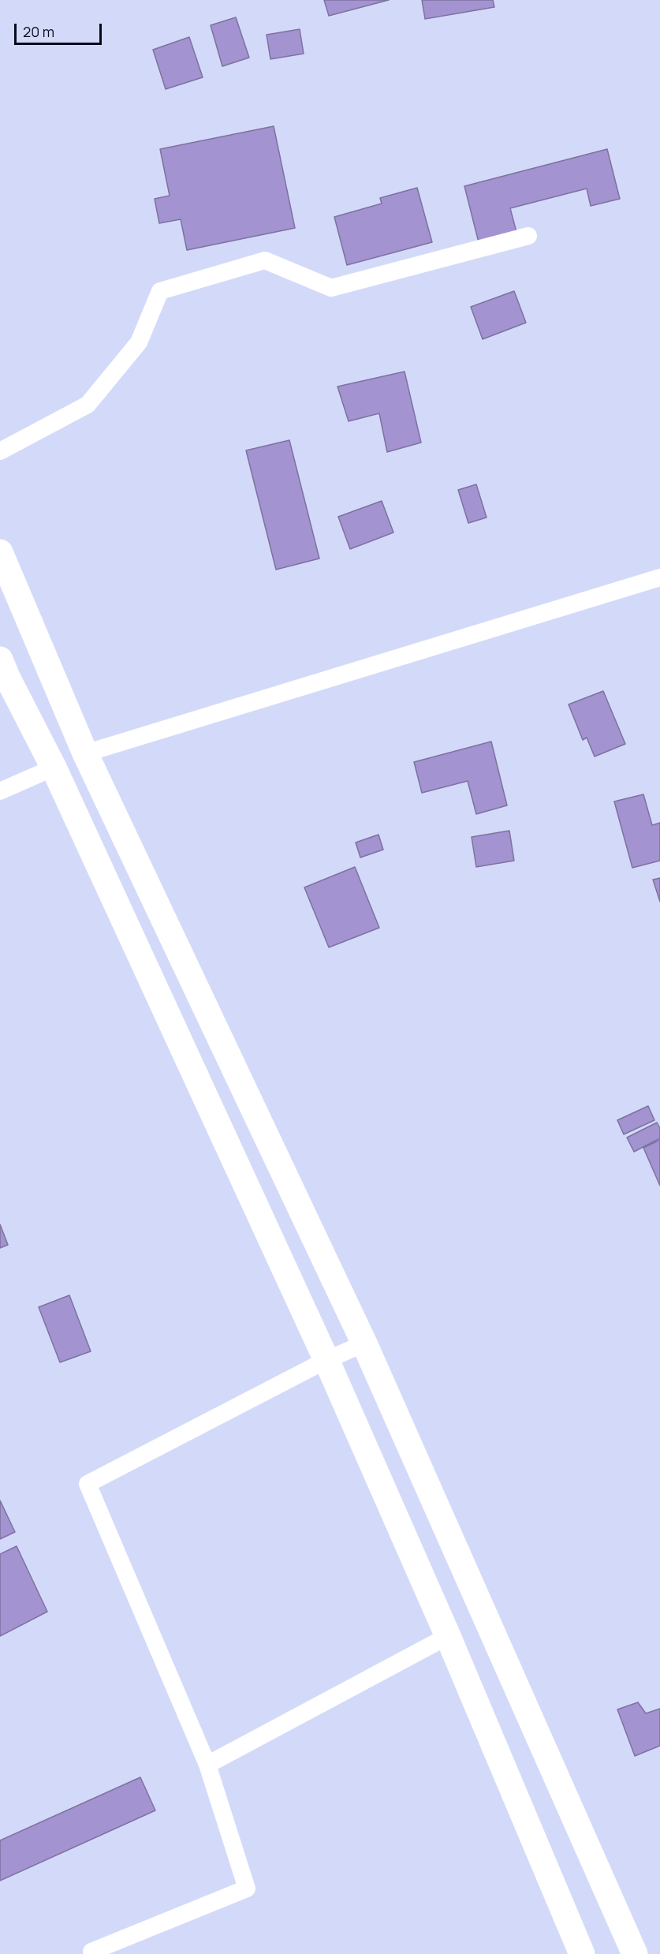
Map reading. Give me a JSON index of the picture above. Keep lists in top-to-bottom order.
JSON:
{
  "scale_bar": "20 m"
}
